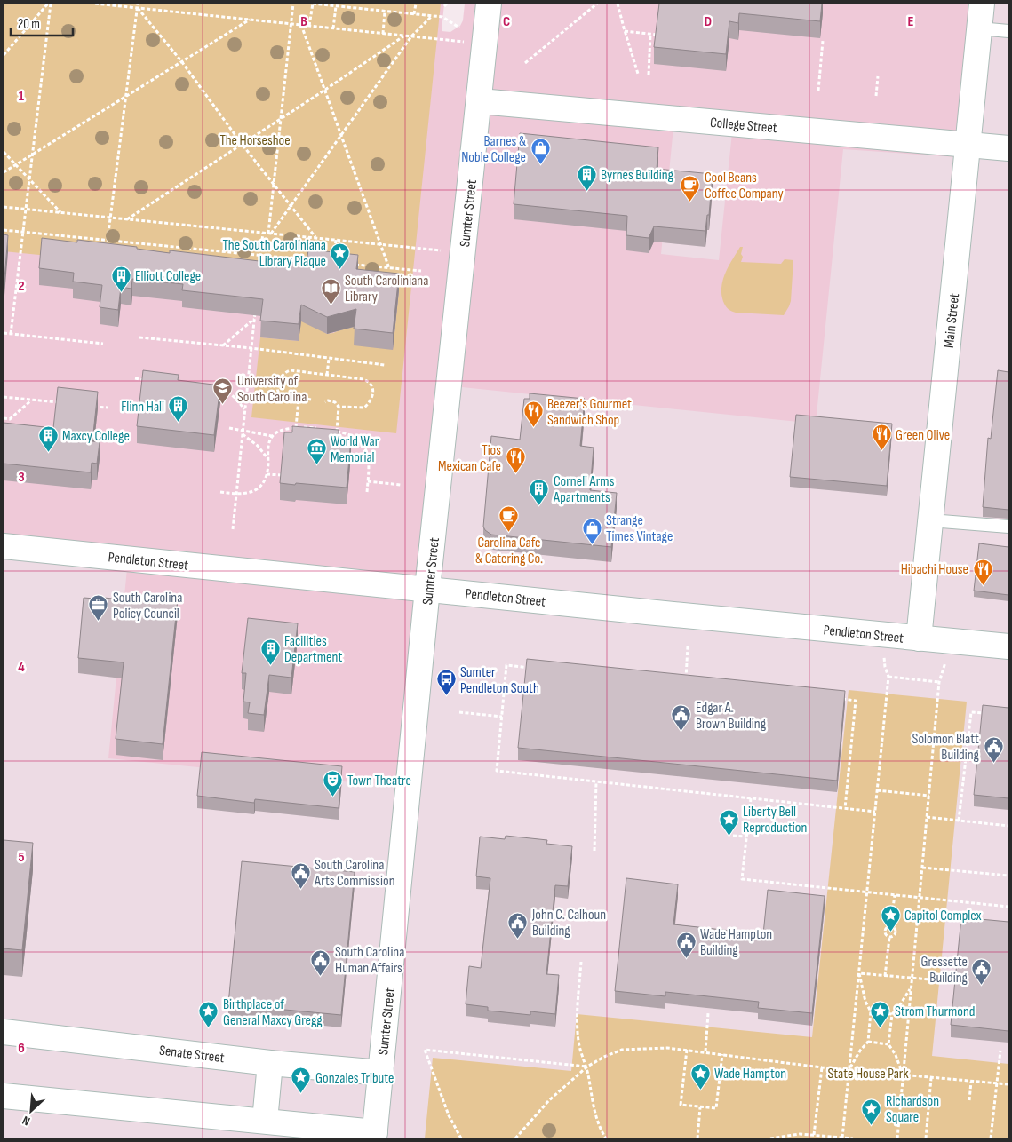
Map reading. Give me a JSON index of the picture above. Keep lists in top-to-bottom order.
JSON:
{
  "streets": {
    "street": [
      "College Street",
      "Sumter Street",
      "Main Street",
      "Pendleton Street",
      "Senate Street"
    ]
  },
  "crossings": [
    ["College Street", "Sumter Street"],
    ["College Street", "Main Street"],
    ["Sumter Street", "Pendleton Street"],
    ["Sumter Street", "Senate Street"],
    ["Main Street", "Pendleton Street"]
  ],
  "parks": ["The Horseshoe", "State House Park"],
  "places": {
    "shop": ["Barnes & Noble College", "Strange Times Vintage"],
    "building": [
      "Byrnes Building",
      "Elliott College",
      "Flinn Hall",
      "Maxcy College",
      "Cornell Arms Apartments",
      "Facilities Department"
    ],
    "cafe": ["Cool Beans Coffee Company", "Carolina Cafe & Catering Co."],
    "place": [
      "The South Caroliniana Library Plaque",
      "Liberty Bell Reproduction",
      "Capitol Complex",
      "Strom Thurmond",
      "Birthplace of General Maxcy Gregg",
      "Wade Hampton",
      "Gonzales Tribute",
      "Richardson Square"
    ],
    "library": ["South Caroliniana Library"],
    "school or university": ["University of South Carolina"],
    "restaurant": [
      "Beezer's Gourmet Sandwich Shop",
      "Green Olive",
      "Tios Mexican Cafe",
      "Hibachi House"
    ],
    "museum": ["World War Memorial"],
    "office": ["South Carolina Policy Council"],
    "bus stop": ["Sumter Pendleton South"],
    "public building": [
      "Edgar A. Brown Building",
      "Solomon Blatt Building",
      "South Carolina Arts Commission",
      "John C. Calhoun Building",
      "Wade Hampton Building",
      "South Carolina Human Affairs",
      "Gressette Building"
    ],
    "theatre": ["Town Theatre"]
  },
  "scale_bar": "20 m",
  "north": "bottom left",
  "grid": {
    "columns": [
      "B",
      "C",
      "D",
      "E"
    ],
    "rows": [
      "1",
      "2",
      "3",
      "4",
      "5",
      "6"
    ]
  }
}
